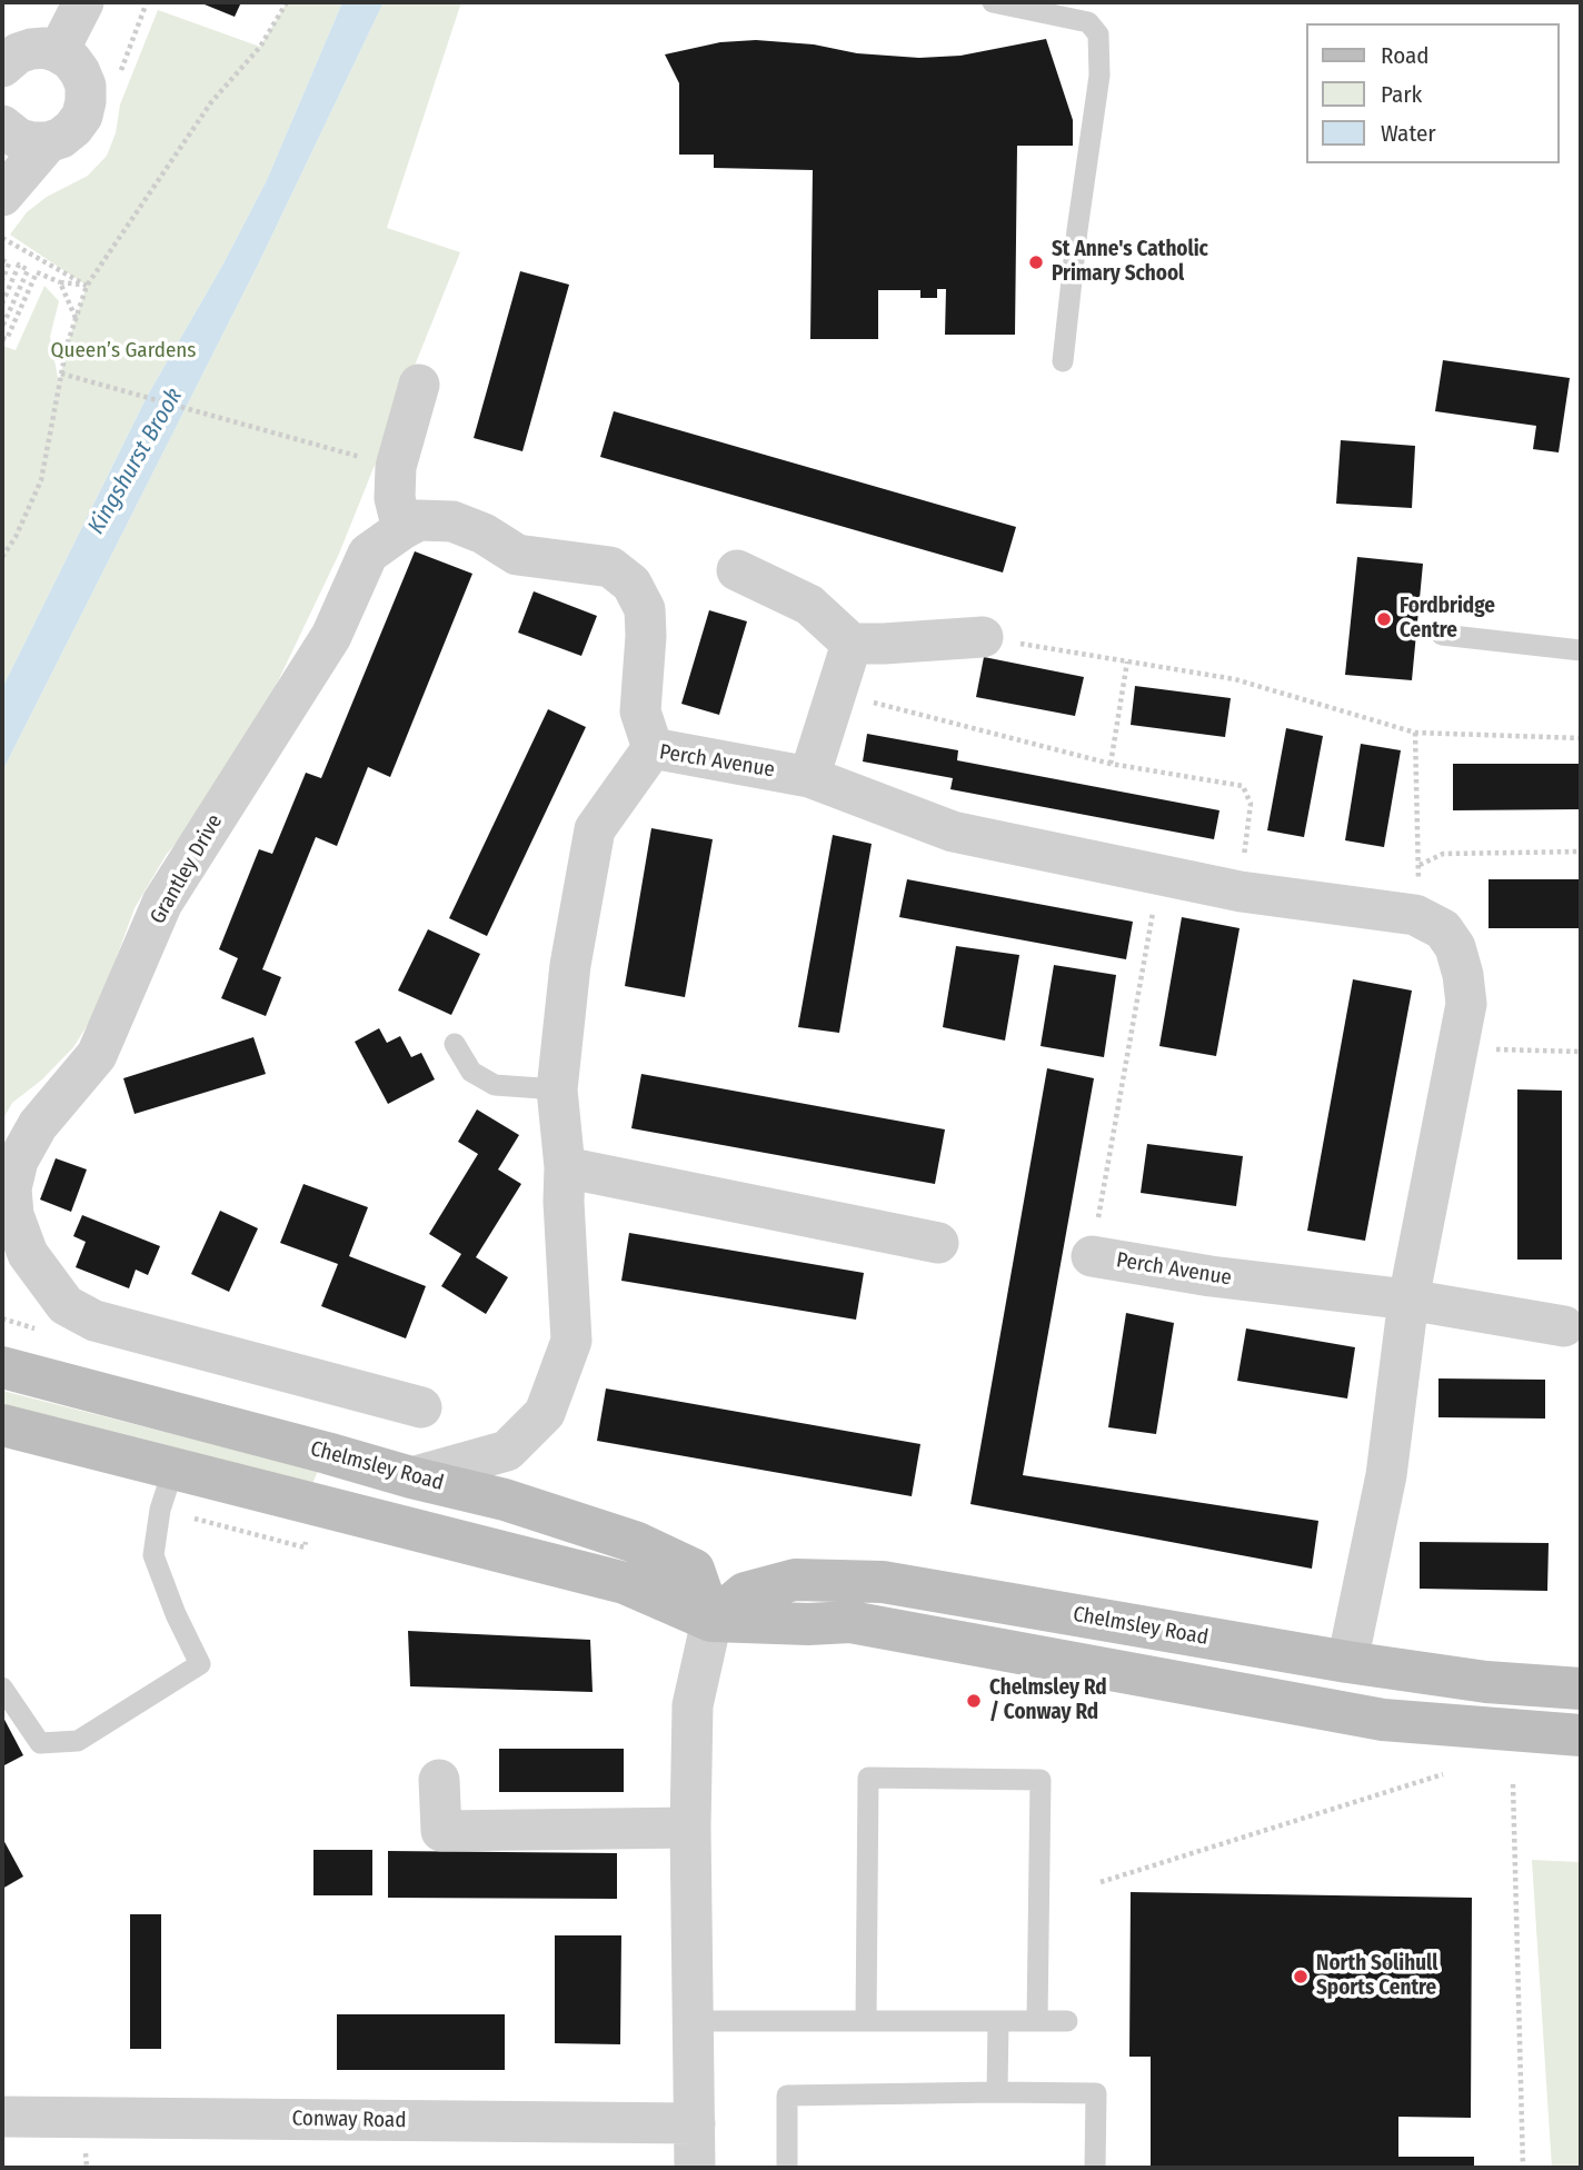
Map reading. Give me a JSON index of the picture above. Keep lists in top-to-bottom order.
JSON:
{
  "streets": {
    "street": [
      "Perch Avenue",
      "Grantley Drive",
      "Chelmsley Road",
      "Conway Road"
    ]
  },
  "crossings": [
    ["Perch Avenue", "Grantley Drive"],
    ["Perch Avenue", "Chelmsley Road"]
  ],
  "water": ["Kingshurst Brook"],
  "parks": ["Queen’s Gardens"],
  "places": [
    "St Anne's Catholic Primary School",
    "Fordbridge Centre",
    "Chelmsley Rd / Conway Rd",
    "North Solihull Sports Centre"
  ],
  "legend": ["Road", "Park", "Water"]
}
